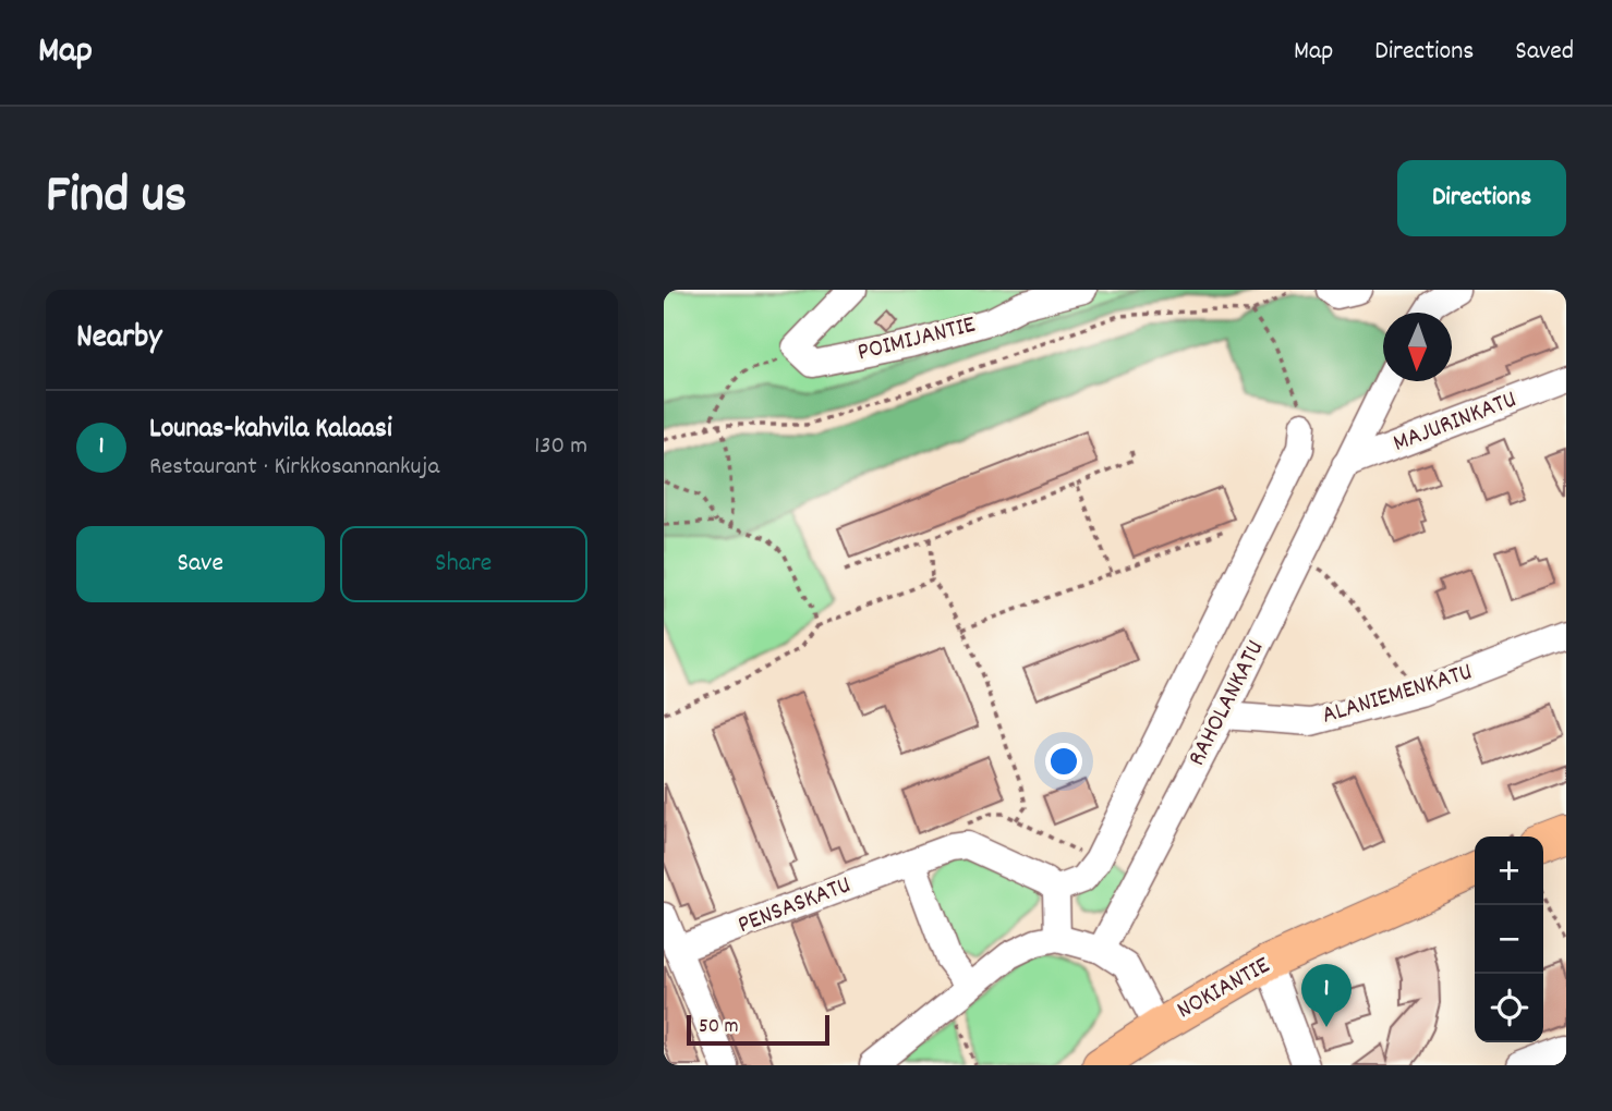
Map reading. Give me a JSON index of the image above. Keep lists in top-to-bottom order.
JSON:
{
  "streets": {
    "main road": ["NOKIANTIE"],
    "street": [
      "POIMIJANTIE",
      "MAJURINKATU",
      "ALANIEMENKATU",
      "RAHOLANKATU",
      "PENSASKATU"
    ]
  },
  "crossings": [
    ["MAJURINKATU", "RAHOLANKATU"],
    ["ALANIEMENKATU", "RAHOLANKATU"]
  ],
  "scale_bar": "50 m",
  "north": "bottom",
  "page": {
    "header": "Map",
    "nav": ["Map", "Directions", "Saved"],
    "title": "Find us",
    "buttons": [
      "Directions",
      ["Save", "Share"]
    ],
    "heading": "Nearby",
    "list": [
      {
        "mark": "1",
        "name": "Lounas-kahvila Kalaasi",
        "note": "Restaurant · Kirkkosannankuja",
        "value": "130 m"
      }
    ],
    "map_buttons": ["+", "−"],
    "pins": "1",
    "scale": "50 m"
  }
}
